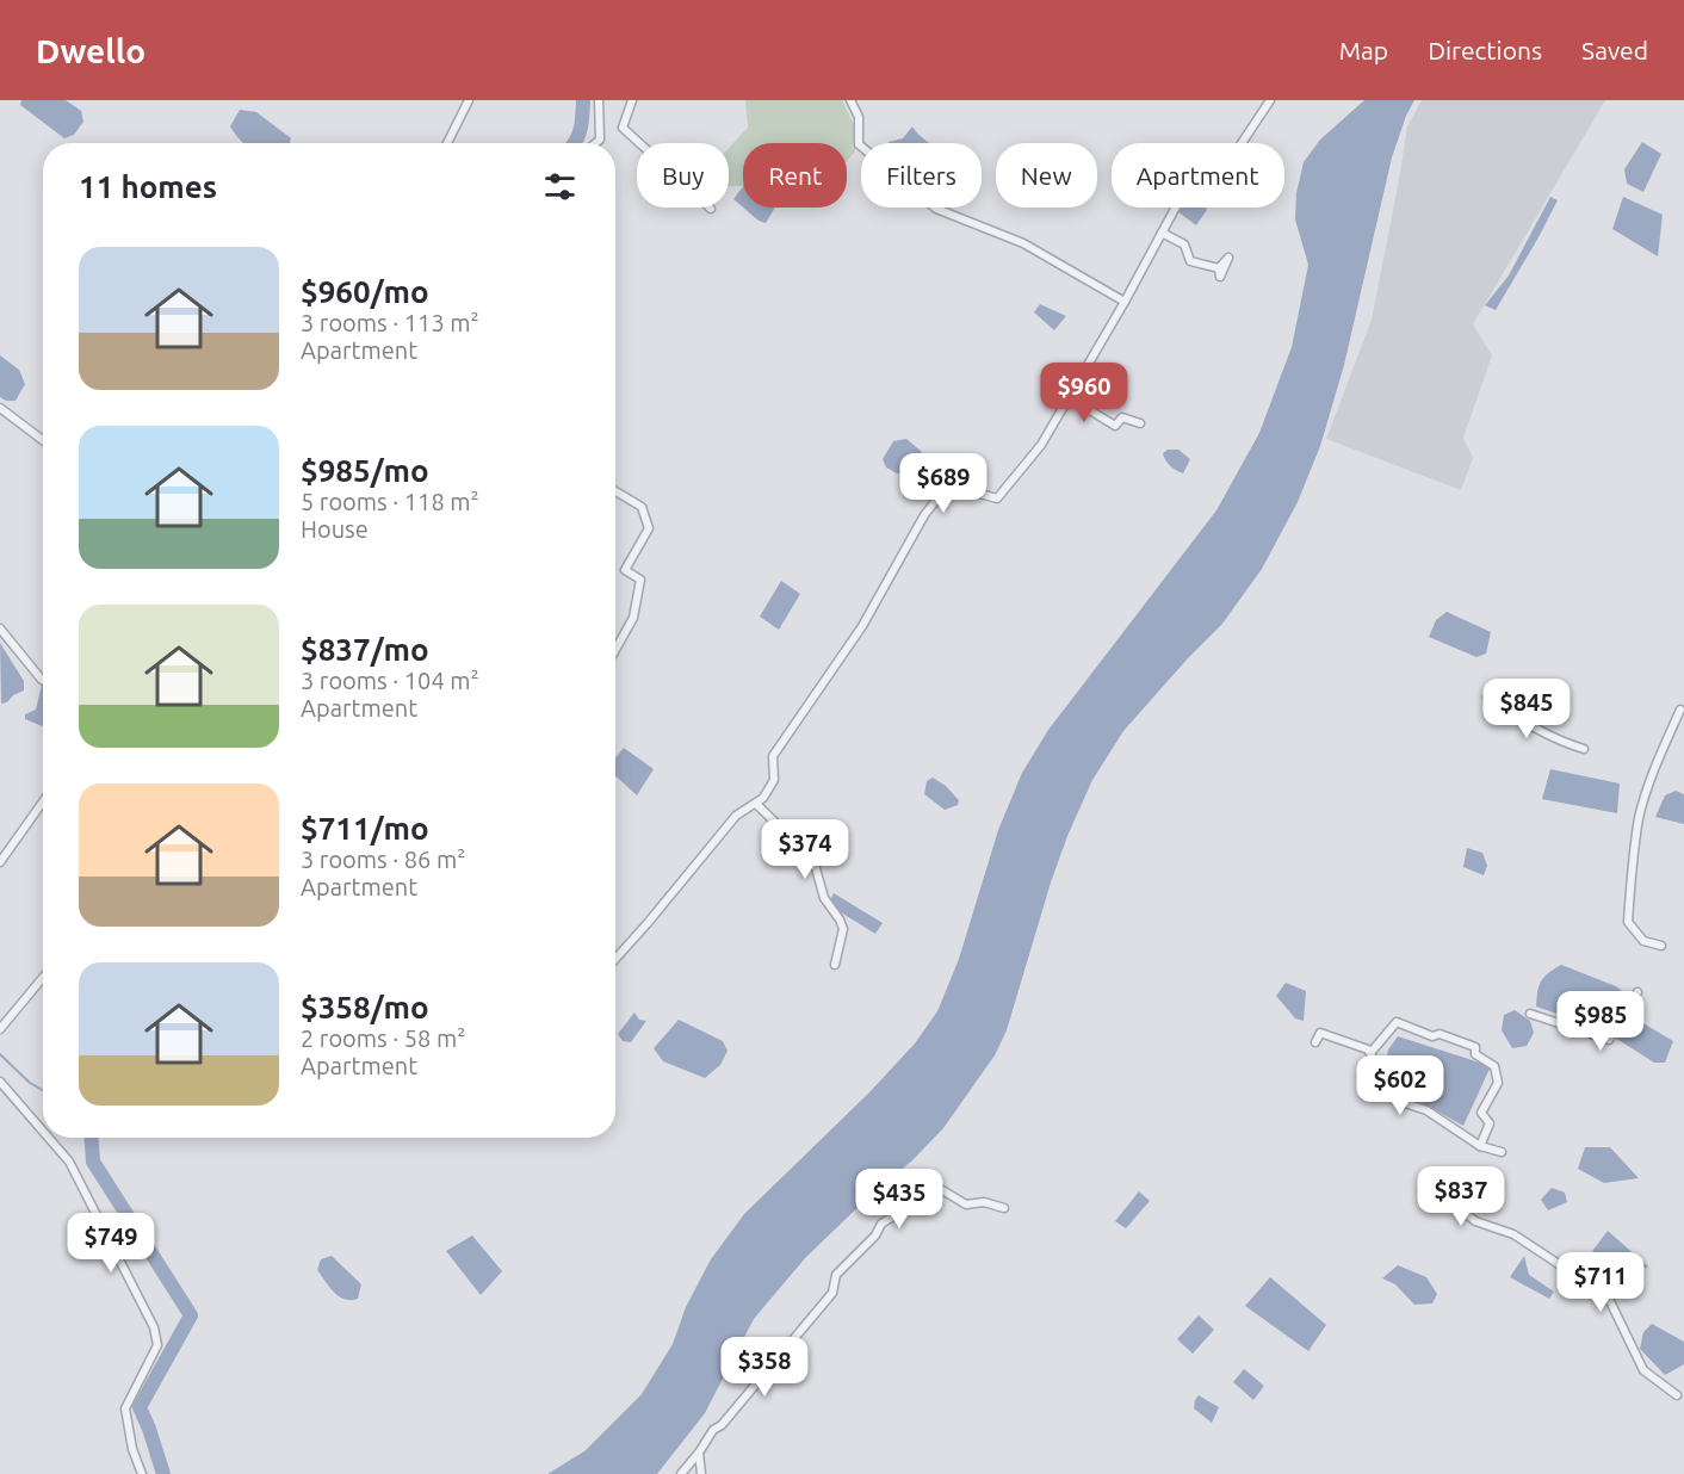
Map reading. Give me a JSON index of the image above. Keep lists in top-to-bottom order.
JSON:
{
  "page": {
    "header": "Dwello",
    "nav": ["Map", "Directions", "Saved"],
    "chip": [
      "Buy",
      "Rent",
      "Filters",
      "New",
      "Apartment"
    ],
    "heading": "11 homes",
    "list": [
      {
        "name": "$960/mo",
        "note": "3 rooms · 113 m² · Apartment"
      },
      {
        "name": "$985/mo",
        "note": "5 rooms · 118 m² · House"
      },
      {
        "name": "$837/mo",
        "note": "3 rooms · 104 m² · Apartment"
      },
      {
        "name": "$711/mo",
        "note": "3 rooms · 86 m² · Apartment"
      },
      {
        "name": "$358/mo",
        "note": "2 rooms · 58 m² · Apartment"
      }
    ],
    "price": [
      "$960",
      "$689",
      "$845",
      "$374",
      "$985",
      "$602",
      "$837",
      "$435",
      "$749",
      "$711",
      "$358"
    ]
  }
}
